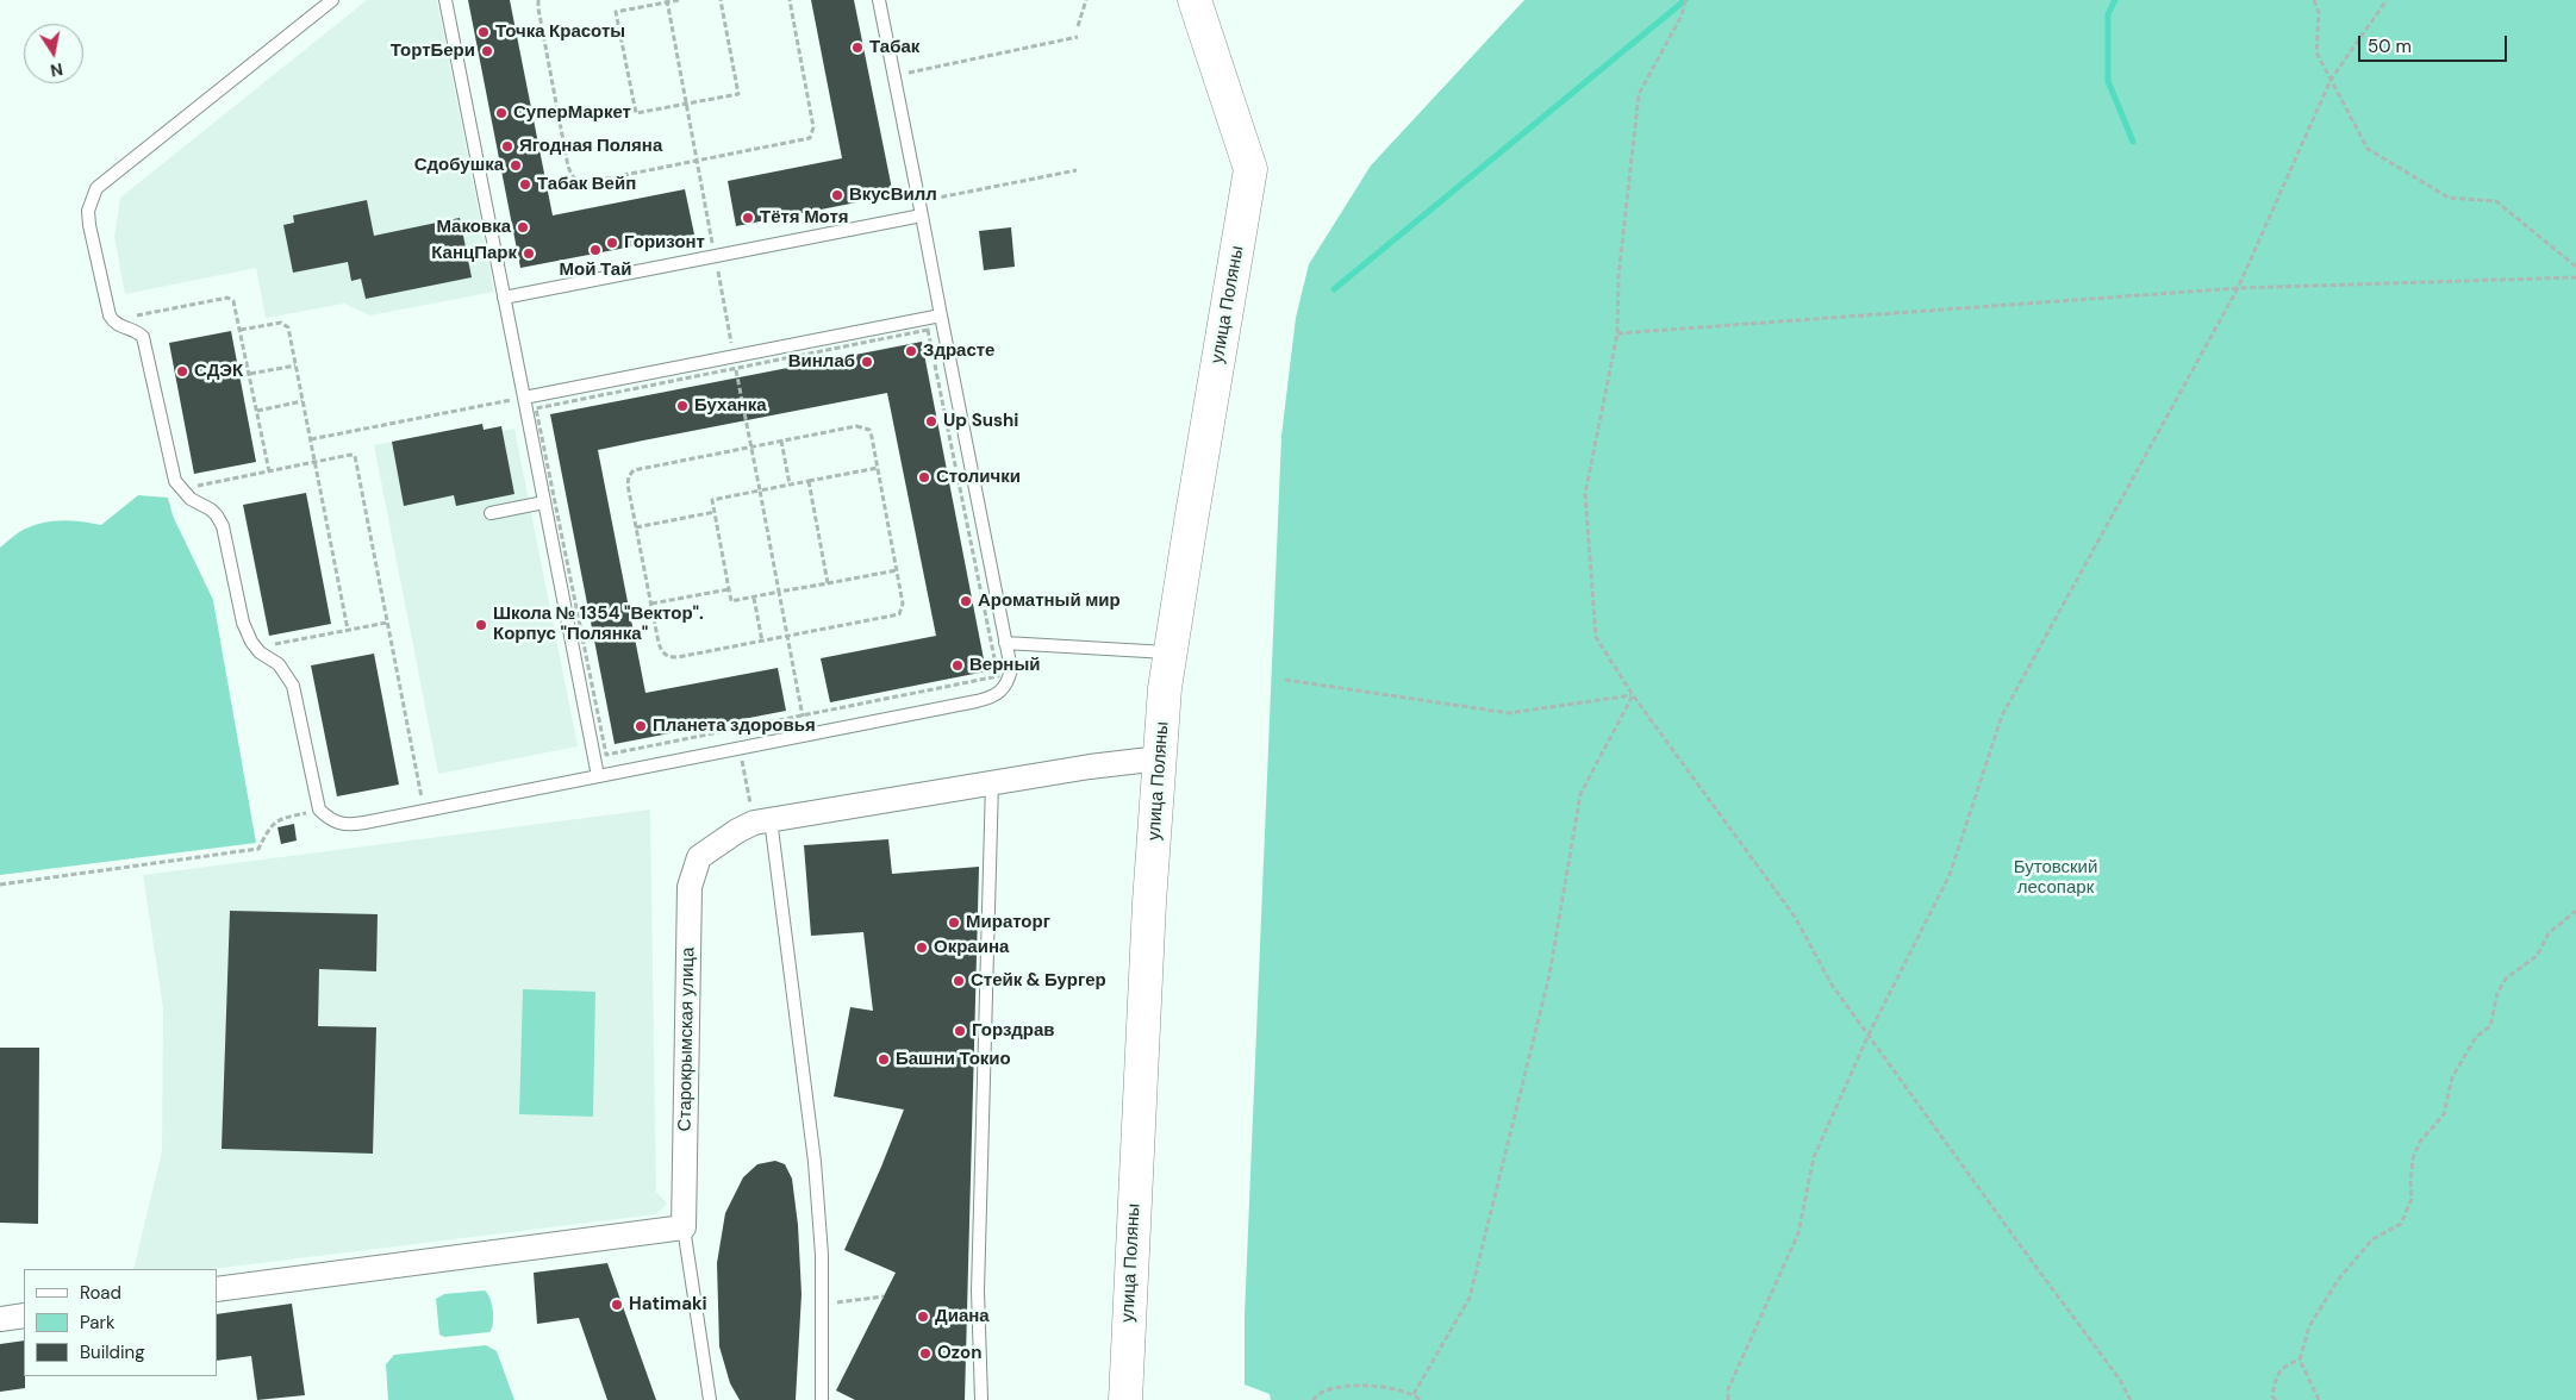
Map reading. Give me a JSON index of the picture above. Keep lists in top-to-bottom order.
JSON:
{
  "streets": {
    "main road": ["улица Поляны"],
    "street": ["Старокрымская улица"]
  },
  "crossings": [
    ["улица Поляны", "Старокрымская улица"]
  ],
  "parks": ["Бутовский лесопарк"],
  "places": [
    "Точка Красоты",
    "Табак",
    "ТортБери",
    "СуперМаркет",
    "Ягодная Поляна",
    "Сдобушка",
    "Табак Вейп",
    "ВкусВилл",
    "Тётя Мотя",
    "Маковка",
    "Горизонт",
    "Мой Тай",
    "КанцПарк",
    "Здрасте",
    "Винлаб",
    "СДЭК",
    "Буханка",
    "Up Sushi",
    "Столички",
    "Ароматный мир",
    "Школа № 1354 \"Вектор\". Корпус \"Полянка\"",
    "Верный",
    "Планета здоровья",
    "Мираторг",
    "Окраина",
    "Стейк & Бургер",
    "Горздрав",
    "Башни Токио",
    "Hatimaki",
    "Диана",
    "Ozon"
  ],
  "legend": ["Road", "Park", "Building"],
  "scale_bar": "50 m",
  "north": "bottom"
}
